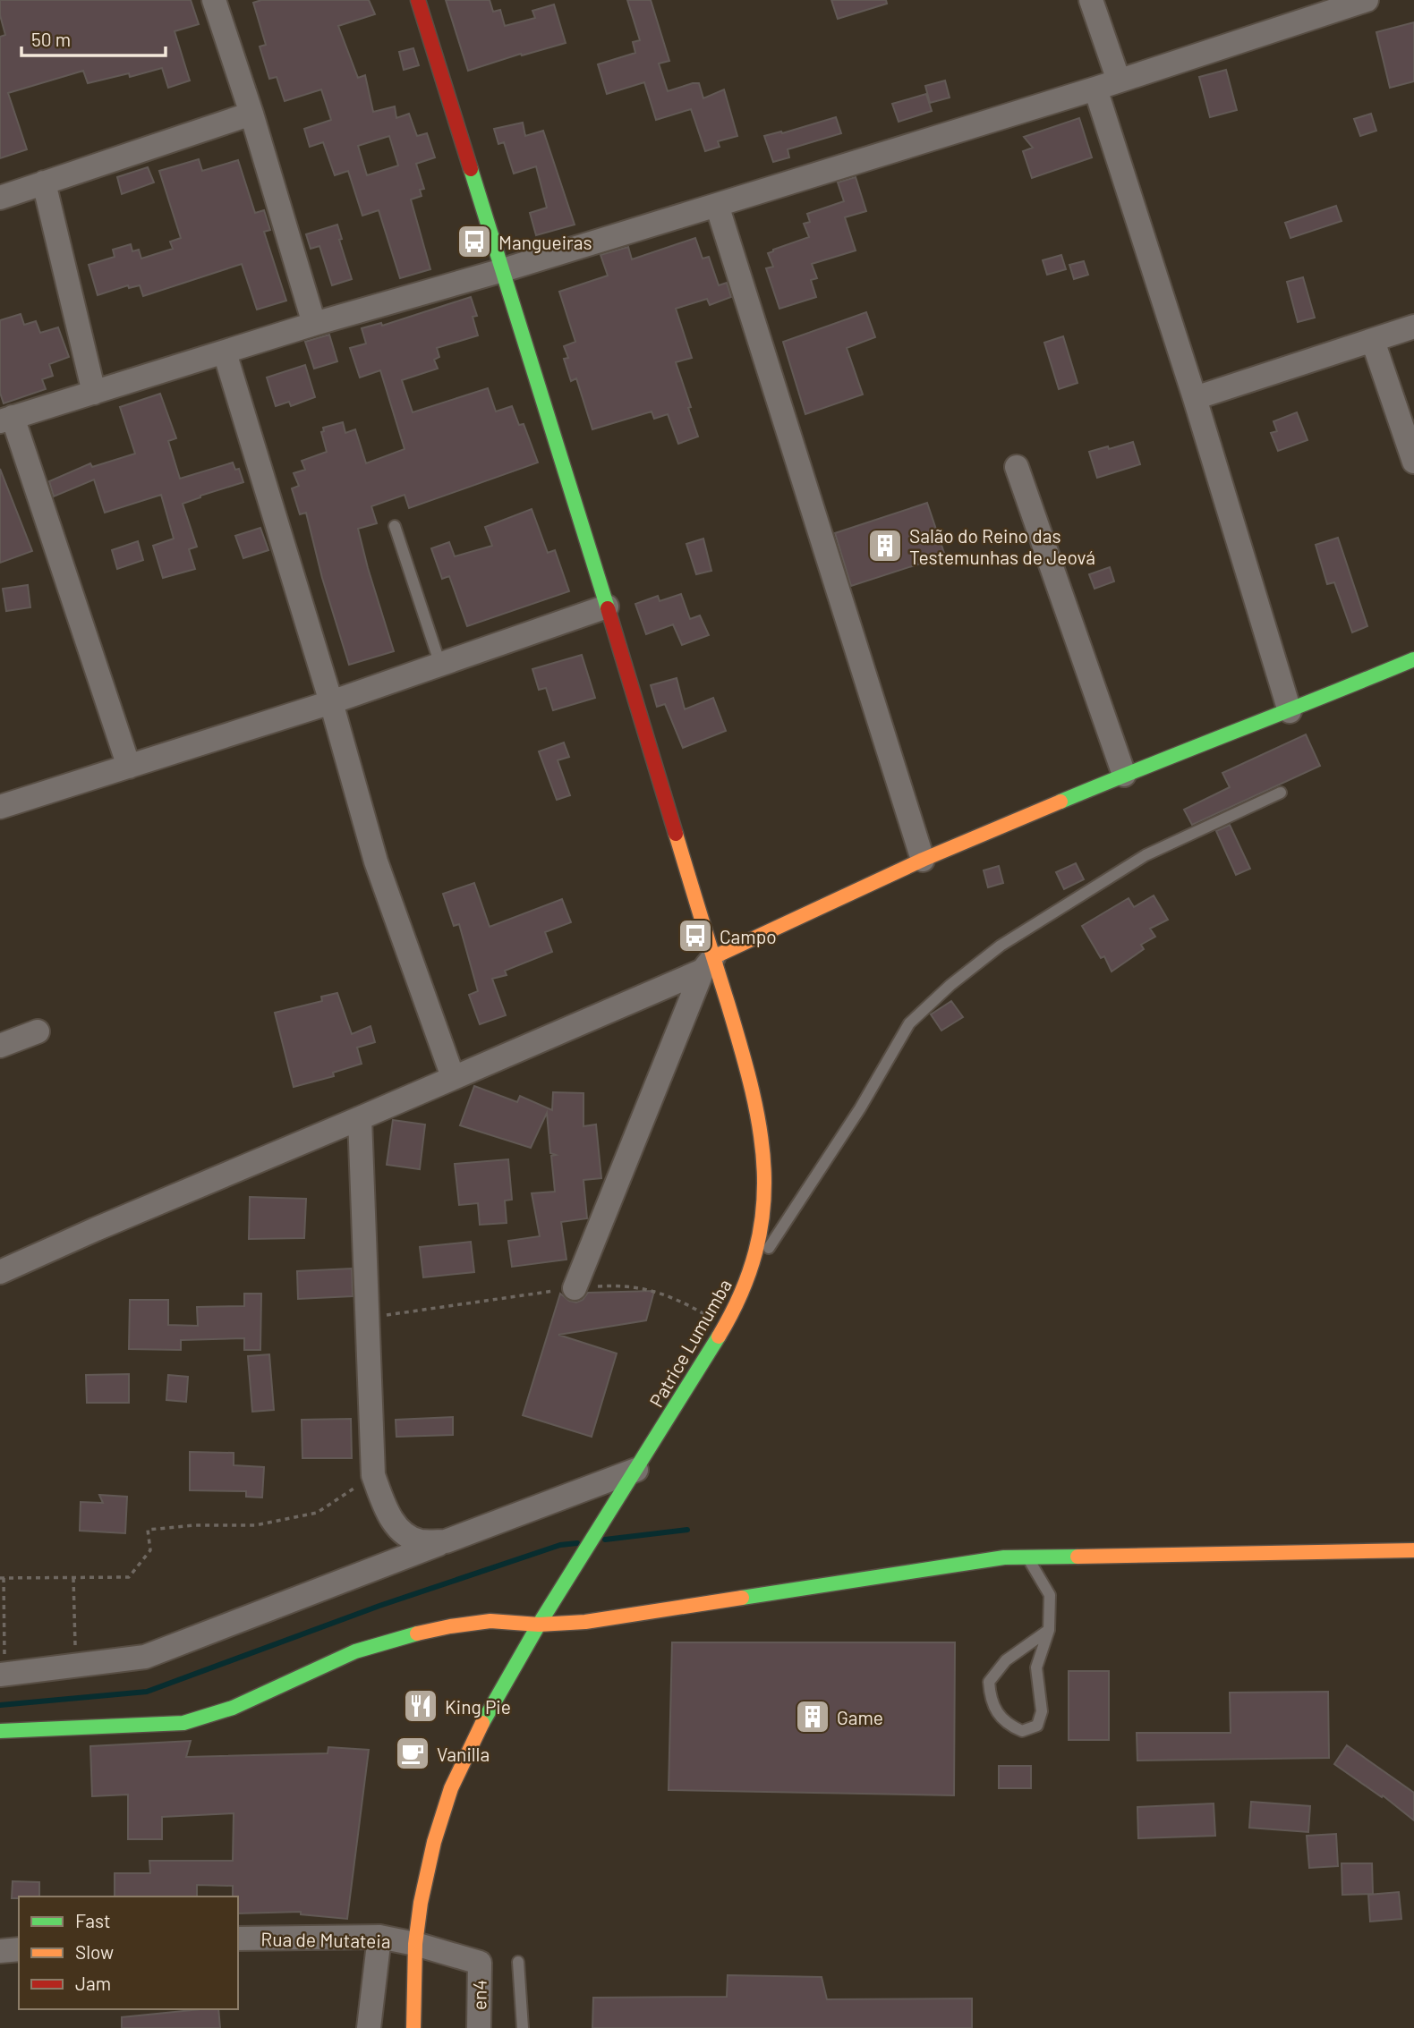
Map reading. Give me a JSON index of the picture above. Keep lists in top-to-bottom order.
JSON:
{
  "streets": {
    "street": ["Patrice Lumumba", "Rua de Mutateia", "en4"]
  },
  "crossings": [
    ["Rua de Mutateia", "en4"]
  ],
  "places": {
    "bus stop": ["Mangueiras", "Campo"],
    "building": ["Salão do Reino das Testemunhas de Jeová", "Game"],
    "restaurant": ["King Pie"],
    "cafe": ["Vanilla"]
  },
  "legend": ["Fast", "Slow", "Jam"],
  "scale_bar": "50 m"
}
